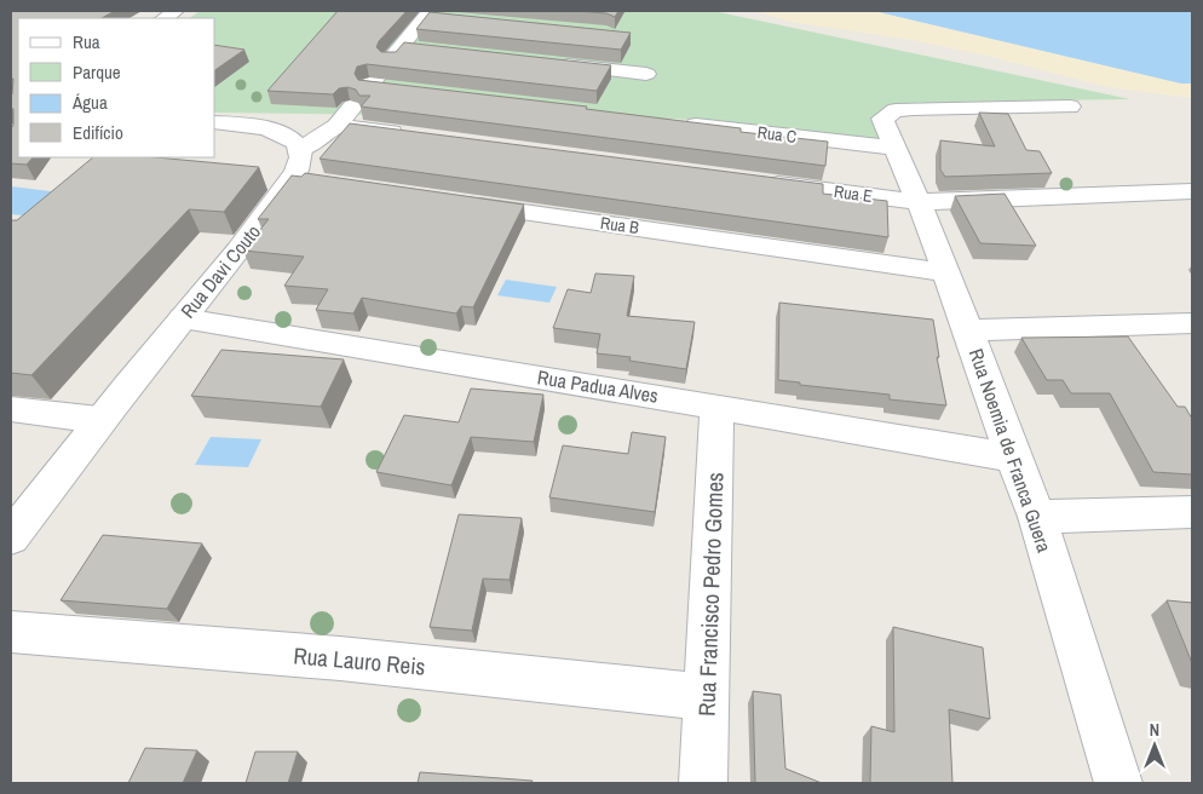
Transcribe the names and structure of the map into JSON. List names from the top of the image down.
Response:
{
  "streets": {
    "street": [
      "Rua C",
      "Rua E",
      "Rua B",
      "Rua Davi Couto",
      "Rua Padua Alves",
      "Rua Noemia de Franca Guera",
      "Rua Francisco Pedro Gomes",
      "Rua Lauro Reis"
    ]
  },
  "crossings": [
    ["Rua C", "Rua Noemia de Franca Guera"],
    ["Rua E", "Rua Noemia de Franca Guera"],
    ["Rua B", "Rua Noemia de Franca Guera"],
    ["Rua Davi Couto", "Rua Padua Alves"],
    ["Rua Padua Alves", "Rua Noemia de Franca Guera"],
    ["Rua Padua Alves", "Rua Francisco Pedro Gomes"],
    ["Rua Francisco Pedro Gomes", "Rua Lauro Reis"]
  ],
  "legend": [
    "Rua",
    "Parque",
    "Água",
    "Edifício"
  ],
  "north": "top"
}
